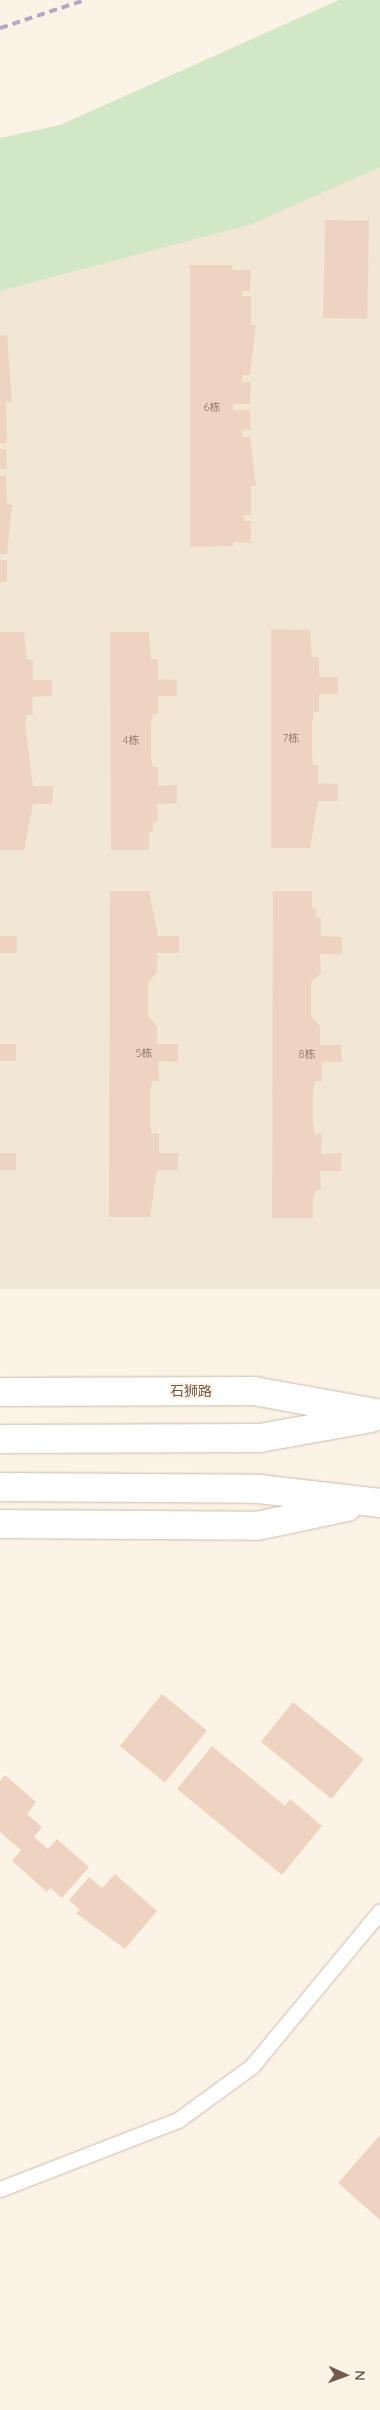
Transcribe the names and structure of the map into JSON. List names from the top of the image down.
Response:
{
  "streets": {
    "street": ["石狮路"]
  },
  "house_numbers": [
    "6栋",
    "7栋",
    "4栋",
    "5栋",
    "8栋"
  ],
  "north": "right"
}
